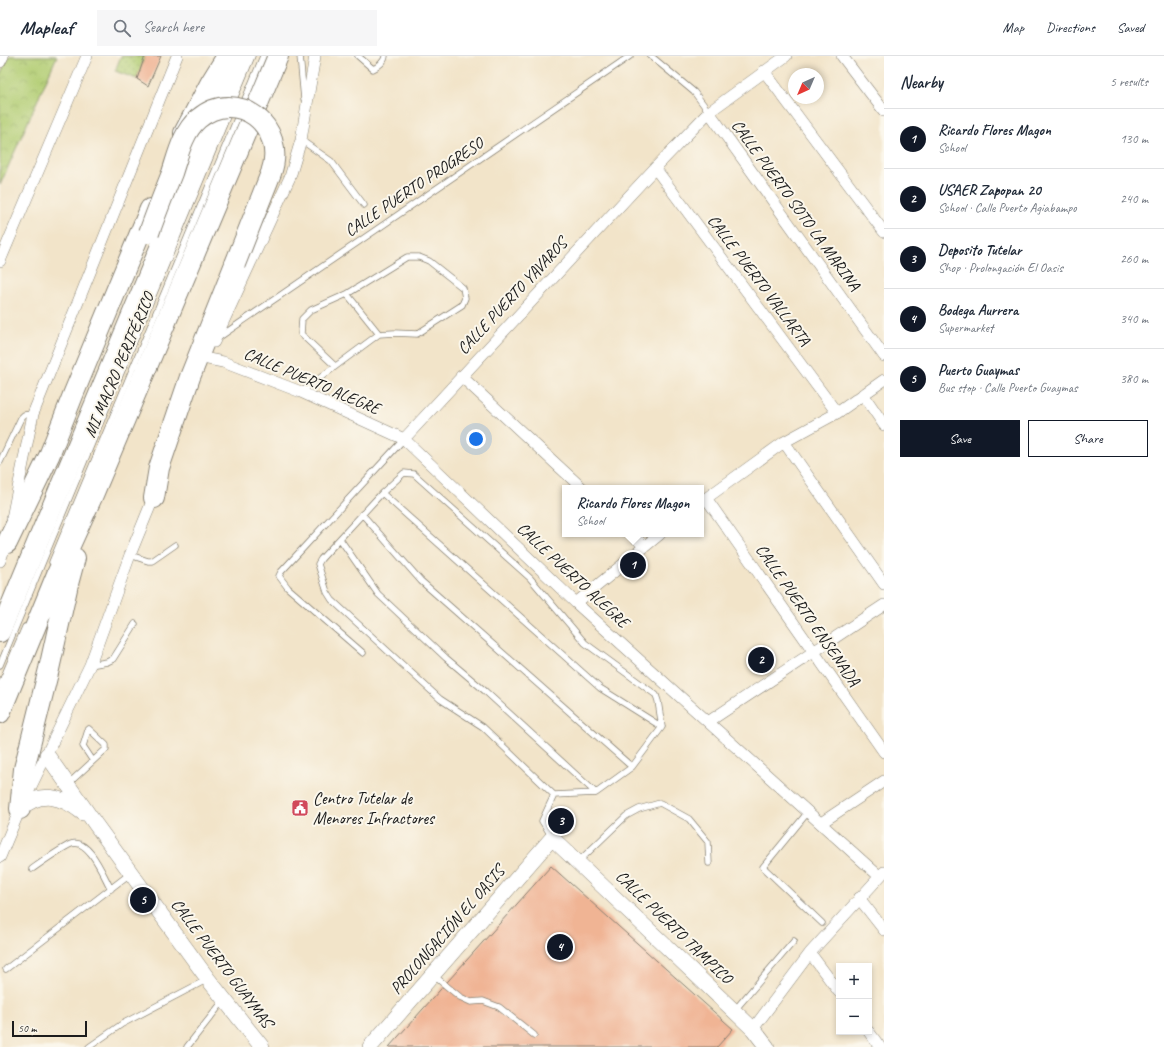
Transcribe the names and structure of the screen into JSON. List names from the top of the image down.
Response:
{
  "streets": {
    "street": [
      "CALLE PUERTO SOTO LA MARINA",
      "CALLE PUERTO VALLARTA",
      "CALLE PUERTO YAVAROS",
      "CALLE PUERTO ALEGRE",
      "CALLE PUERTO ENSENADA",
      "CALLE PUERTO TAMPICO",
      "PROLONGACIÓN EL OASIS",
      "CALLE PUERTO GUAYMAS"
    ],
    "lane": ["CALLE PUERTO PROGRESO", "MI MACRO PERIFÉRICO"]
  },
  "crossings": [
    ["CALLE PUERTO SOTO LA MARINA", "CALLE PUERTO YAVAROS"],
    ["CALLE PUERTO VALLARTA", "CALLE PUERTO YAVAROS"],
    ["CALLE PUERTO YAVAROS", "CALLE PUERTO ALEGRE"],
    ["CALLE PUERTO TAMPICO", "PROLONGACIÓN EL OASIS"]
  ],
  "places": {
    "public building": ["Centro Tutelar de Menores Infractores"]
  },
  "scale_bar": "50 m",
  "north": "bottom left",
  "page": {
    "header": "Mapleaf",
    "search": "Search here",
    "nav": ["Map", "Directions", "Saved"],
    "heading": ["Nearby", "5 results"],
    "list": [
      {
        "mark": "1",
        "name": "Ricardo Flores Magon",
        "note": "School",
        "value": "130 m"
      },
      {
        "mark": "2",
        "name": "USAER Zapopan 20",
        "note": "School · Calle Puerto Agiabampo",
        "value": "240 m"
      },
      {
        "mark": "3",
        "name": "Deposito Tutelar",
        "note": "Shop · Prolongación El Oasis",
        "value": "260 m"
      },
      {
        "mark": "4",
        "name": "Bodega Aurrera",
        "note": "Supermarket",
        "value": "340 m"
      },
      {
        "mark": "5",
        "name": "Puerto Guaymas",
        "note": "Bus stop · Calle Puerto Guaymas",
        "value": "380 m"
      }
    ],
    "buttons": ["Save", "Share"],
    "popup": ["Ricardo Flores Magon", "School"],
    "pins": [
      "1",
      "2",
      "3",
      "5",
      "4"
    ],
    "map_buttons": ["+", "−"],
    "scale": "50 m"
  }
}
